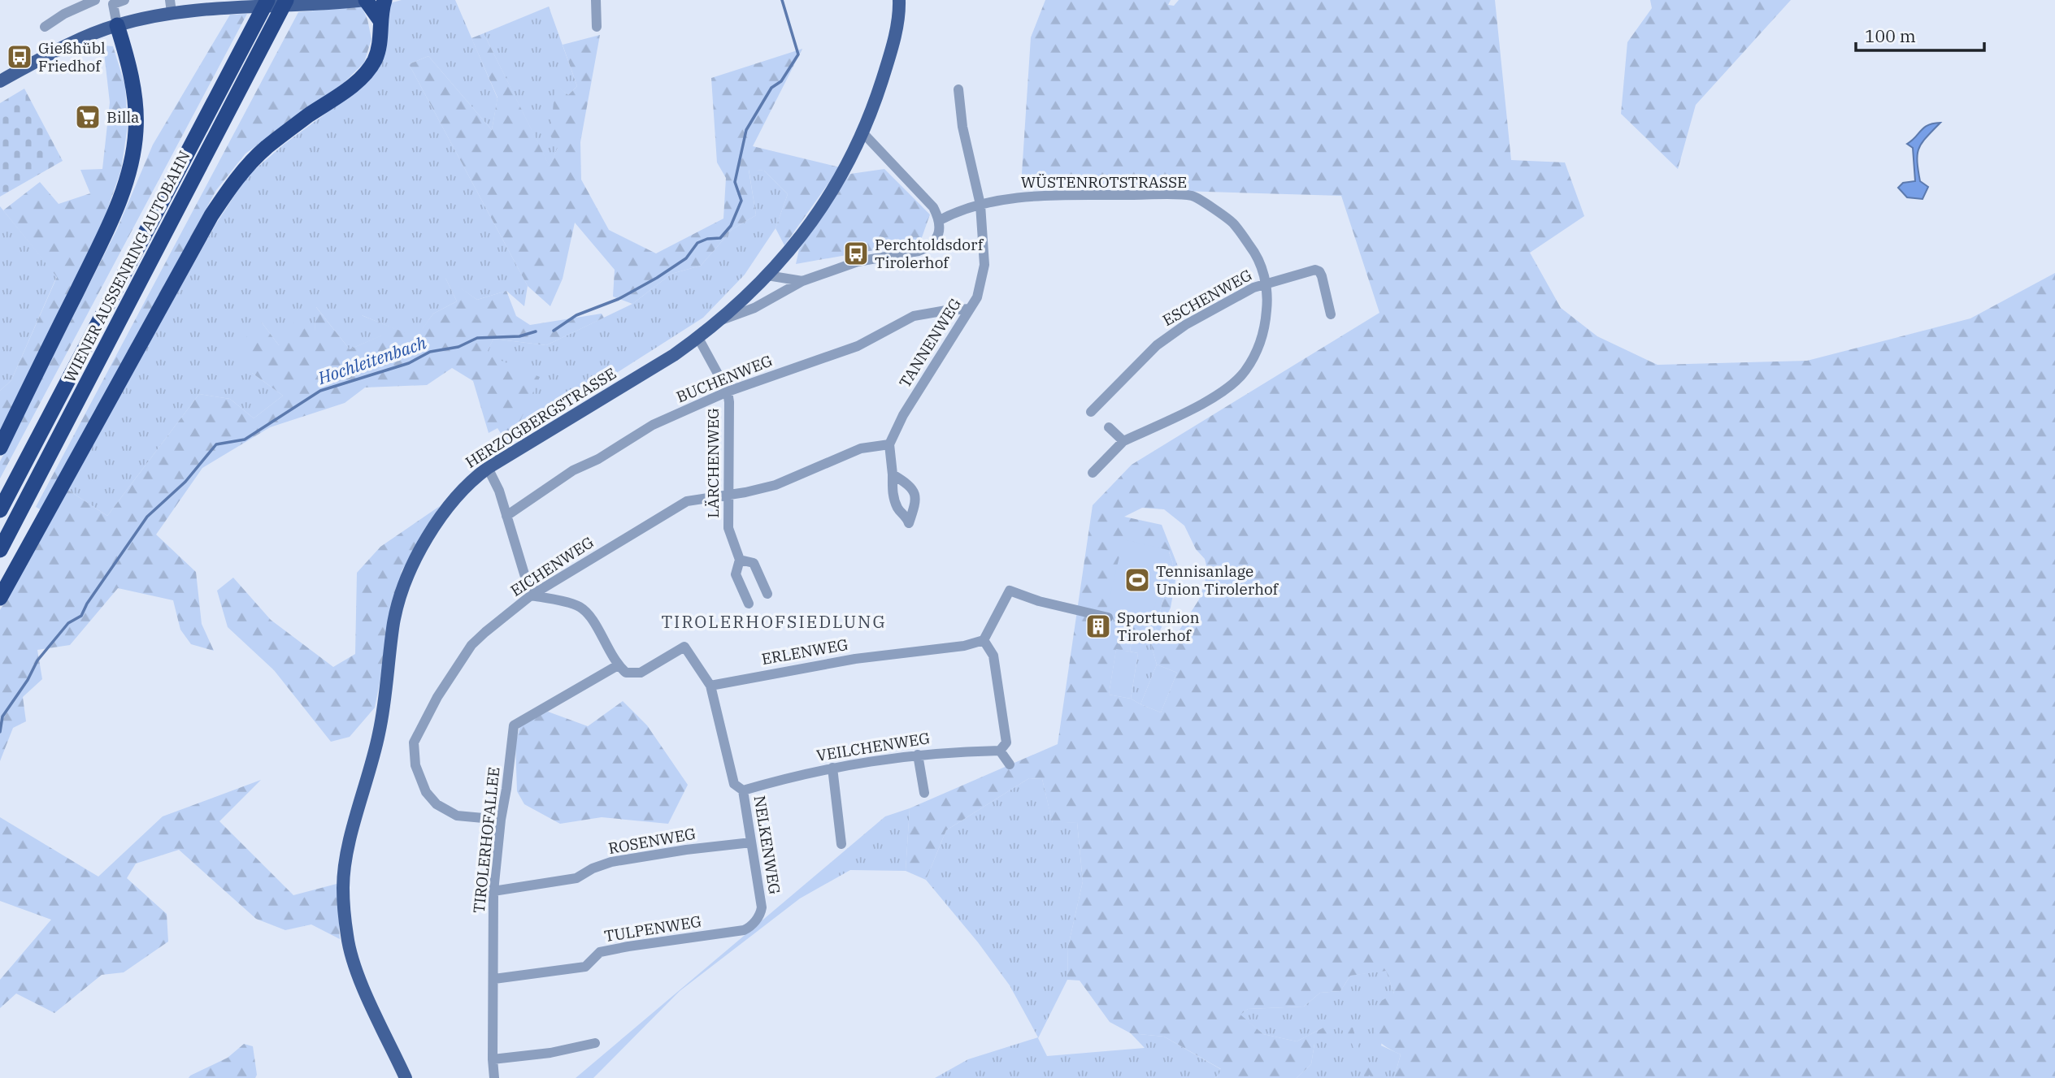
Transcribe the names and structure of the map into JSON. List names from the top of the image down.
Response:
{
  "streets": {
    "highway": ["WIENER AUSSENRING AUTOBAHN"],
    "main road": ["HERZOGBERGSTRASSE"],
    "street": [
      "WÜSTENROTSTRASSE",
      "ESCHENWEG",
      "TANNENWEG",
      "BUCHENWEG",
      "LÄRCHENWEG",
      "EICHENWEG",
      "ERLENWEG",
      "VEILCHENWEG",
      "TIROLERHOFALLEE",
      "ROSENWEG",
      "NELKENWEG",
      "TULPENWEG"
    ]
  },
  "crossings": [
    ["WÜSTENROTSTRASSE", "ESCHENWEG"],
    ["WÜSTENROTSTRASSE", "TANNENWEG"],
    ["TANNENWEG", "BUCHENWEG"],
    ["TANNENWEG", "EICHENWEG"],
    ["BUCHENWEG", "LÄRCHENWEG"],
    ["HERZOGBERGSTRASSE", "LÄRCHENWEG"],
    ["LÄRCHENWEG", "EICHENWEG"],
    ["EICHENWEG", "TIROLERHOFALLEE"],
    ["ERLENWEG", "NELKENWEG"],
    ["VEILCHENWEG", "NELKENWEG"],
    ["TIROLERHOFALLEE", "ROSENWEG"],
    ["TIROLERHOFALLEE", "NELKENWEG"],
    ["TIROLERHOFALLEE", "TULPENWEG"],
    ["ROSENWEG", "NELKENWEG"],
    ["NELKENWEG", "TULPENWEG"]
  ],
  "districts": ["TIROLERHOFSIEDLUNG"],
  "water": ["Hochleitenbach"],
  "places": {
    "bus stop": ["Gießhübl Friedhof", "Perchtoldsdorf Tirolerhof"],
    "supermarket": ["Billa"],
    "sports": ["Tennisanlage Union Tirolerhof"],
    "building": ["Sportunion Tirolerhof"]
  },
  "scale_bar": "100 m"
}
